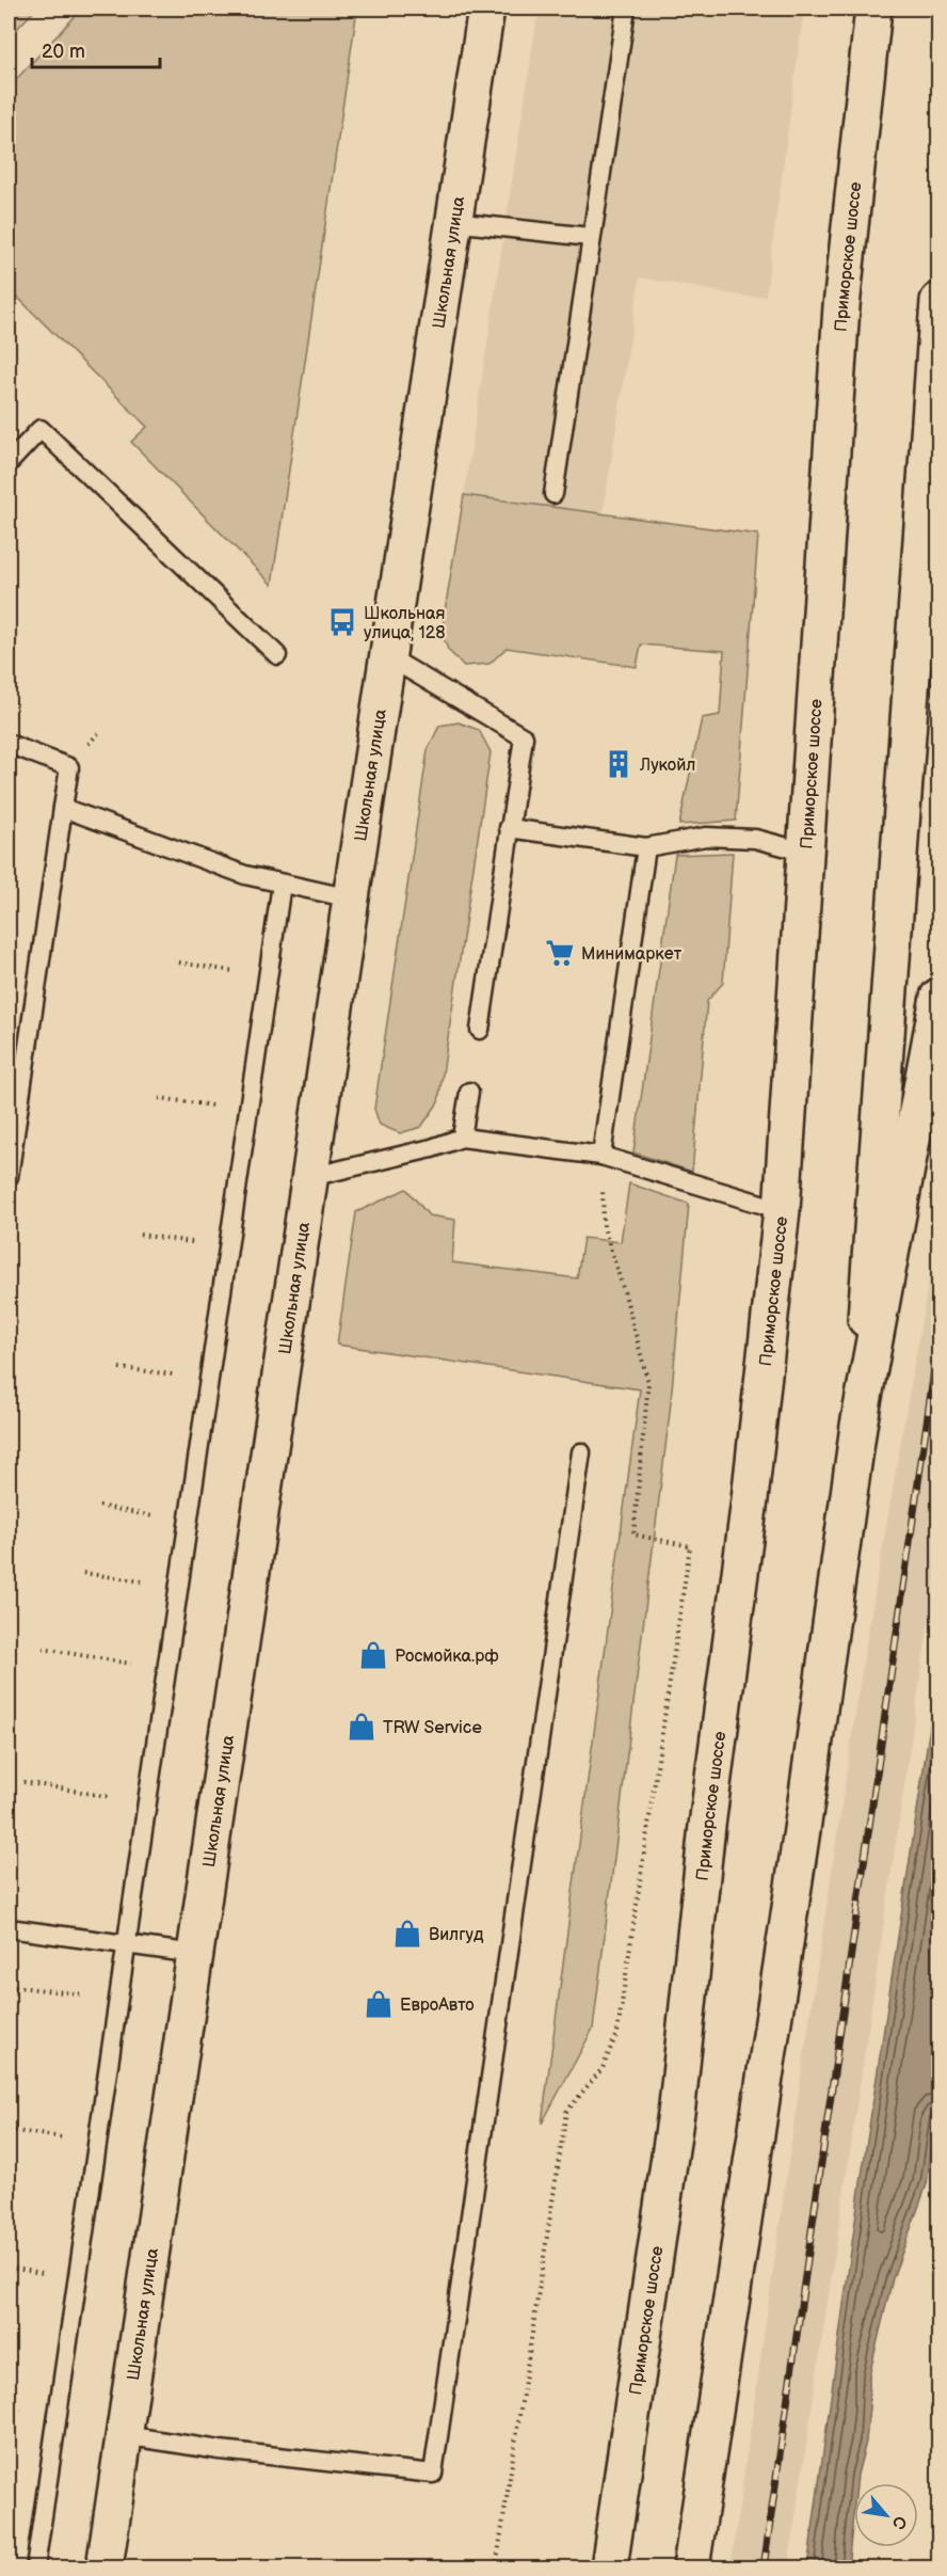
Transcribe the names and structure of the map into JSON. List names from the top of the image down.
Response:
{
  "streets": {
    "main road": ["Приморское шоссе", "Школьная улица"]
  },
  "places": {
    "bus stop": ["Школьная улица, 128"],
    "building": ["Лукойл"],
    "supermarket": ["Минимаркет"],
    "shop": [
      "Росмойка.рф",
      "TRW Service",
      "Вилгуд",
      "ЕвроАвто"
    ]
  },
  "scale_bar": "20 m",
  "north": "bottom right"
}
